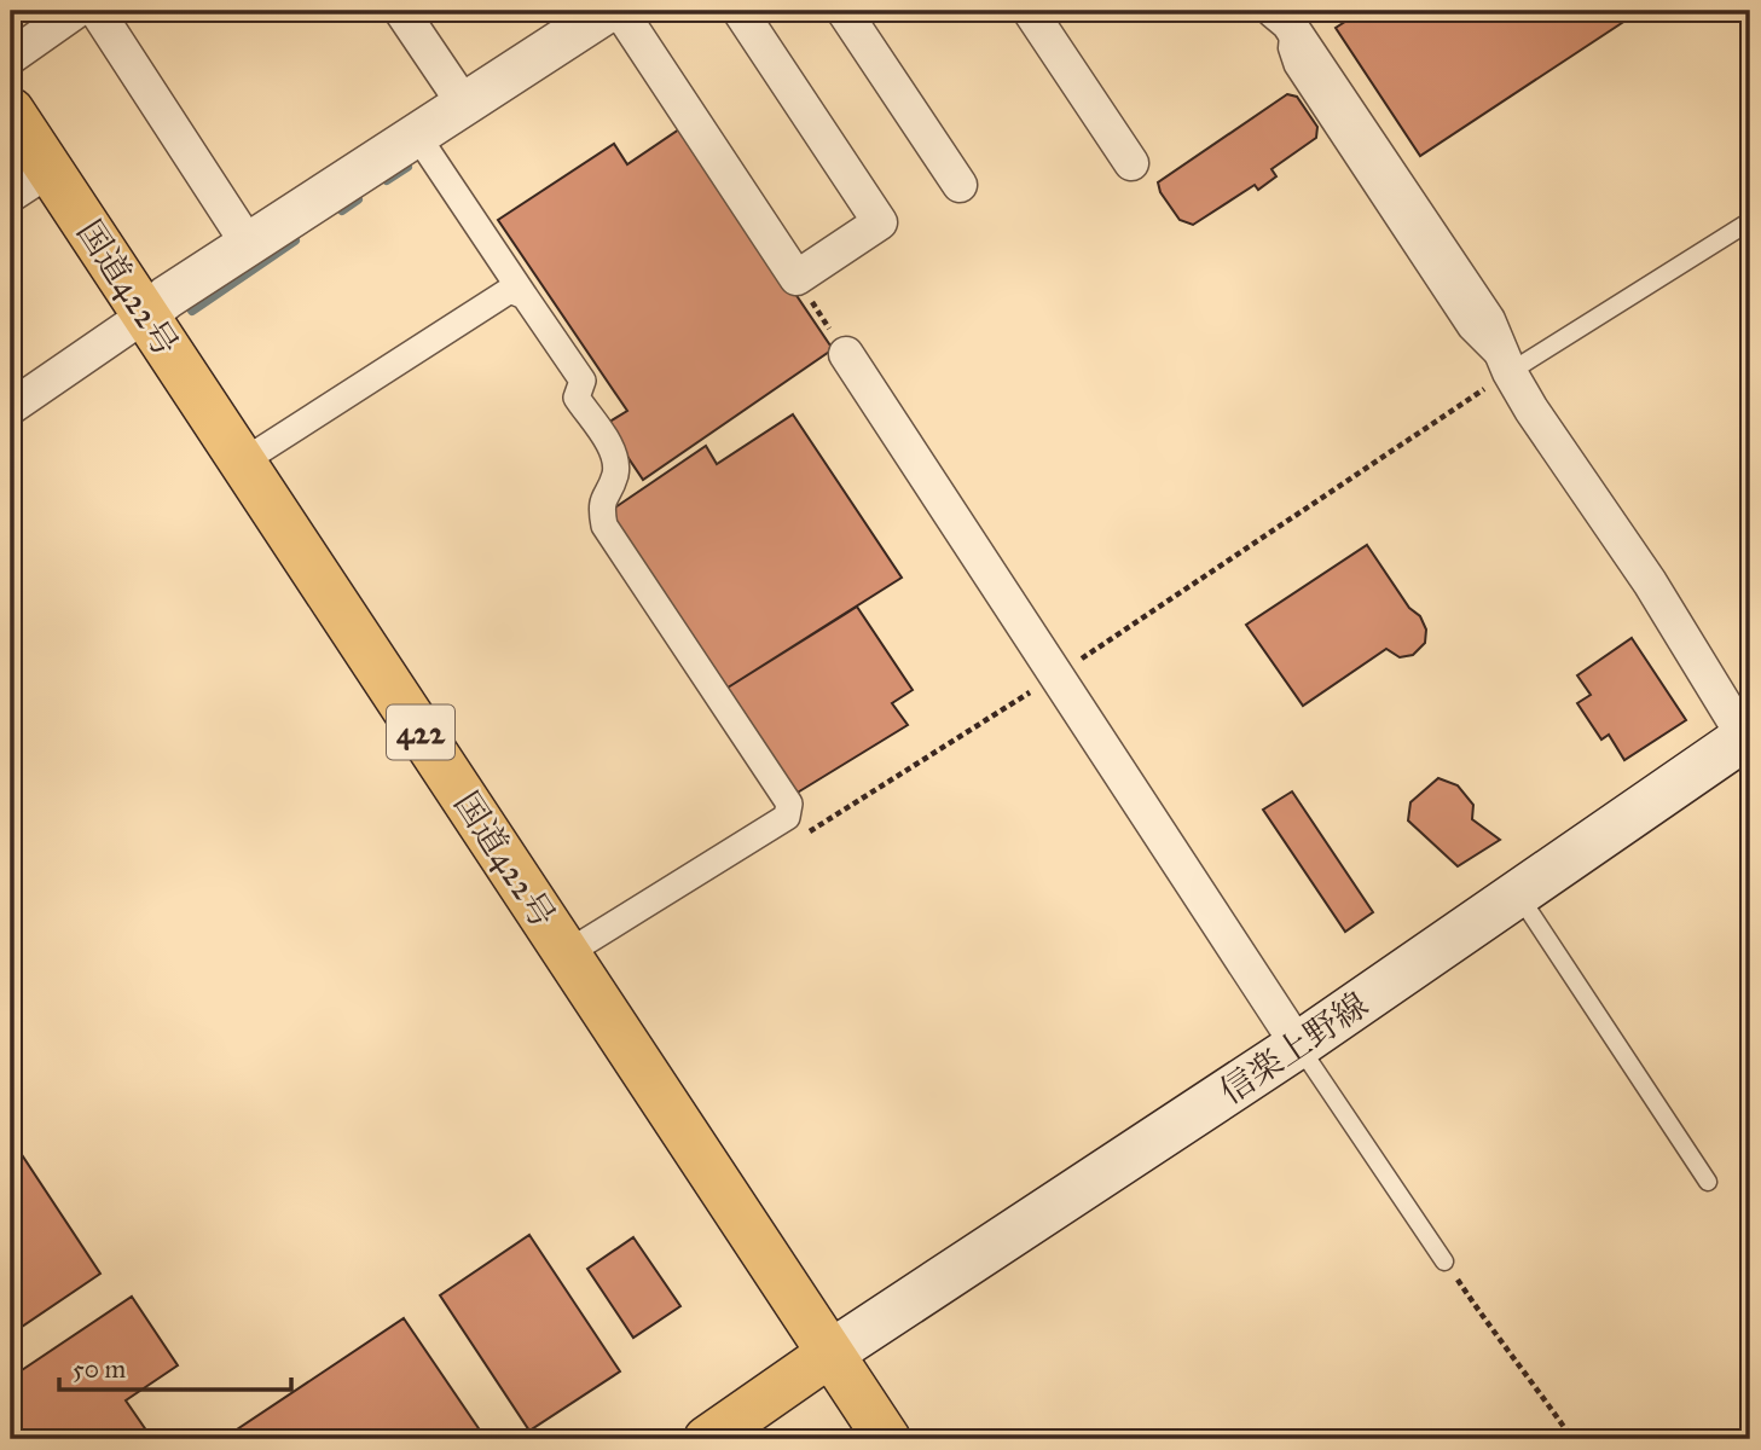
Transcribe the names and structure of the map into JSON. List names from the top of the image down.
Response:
{
  "streets": {
    "highway": ["国道422号", "422"],
    "main road": ["信楽上野線"]
  },
  "crossings": [
    ["国道422号", "信楽上野線"]
  ],
  "scale_bar": "50 m"
}
